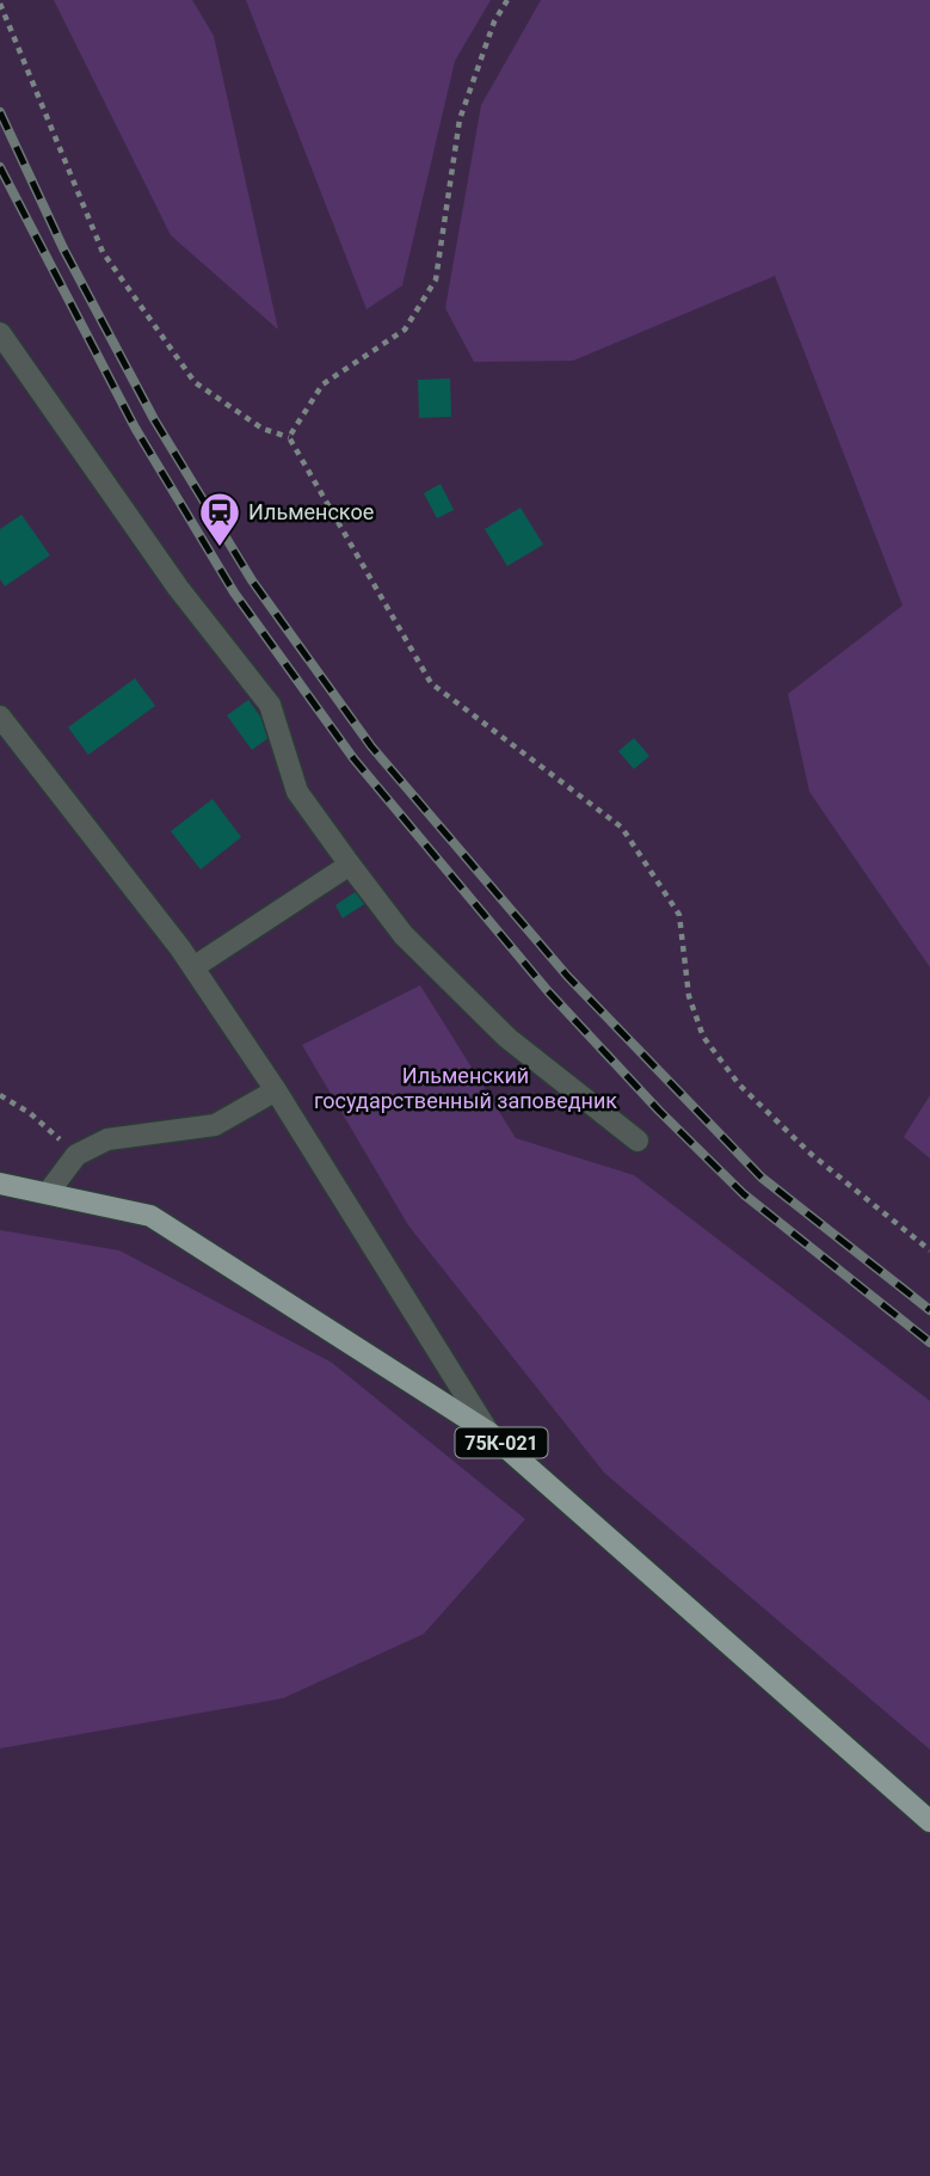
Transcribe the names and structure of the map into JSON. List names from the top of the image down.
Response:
{
  "streets": {
    "main road": ["75К-021"]
  },
  "parks": ["Ильменский государственный заповедник"],
  "places": {
    "station": ["Ильменское"]
  }
}
